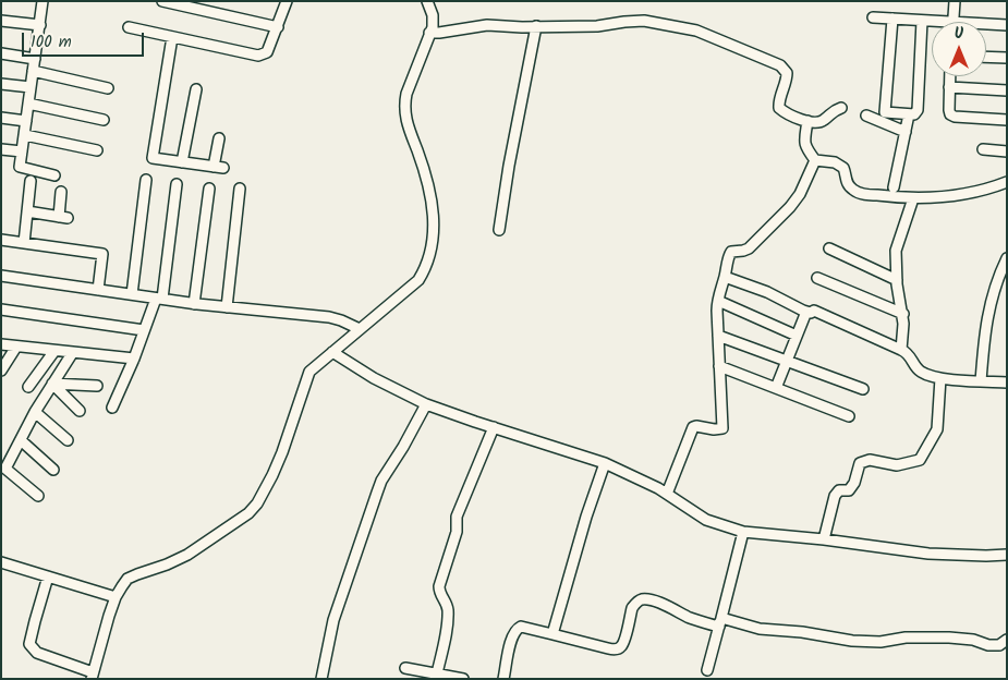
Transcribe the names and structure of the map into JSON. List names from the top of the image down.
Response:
{
  "scale_bar": "100 m",
  "north": "top"
}
